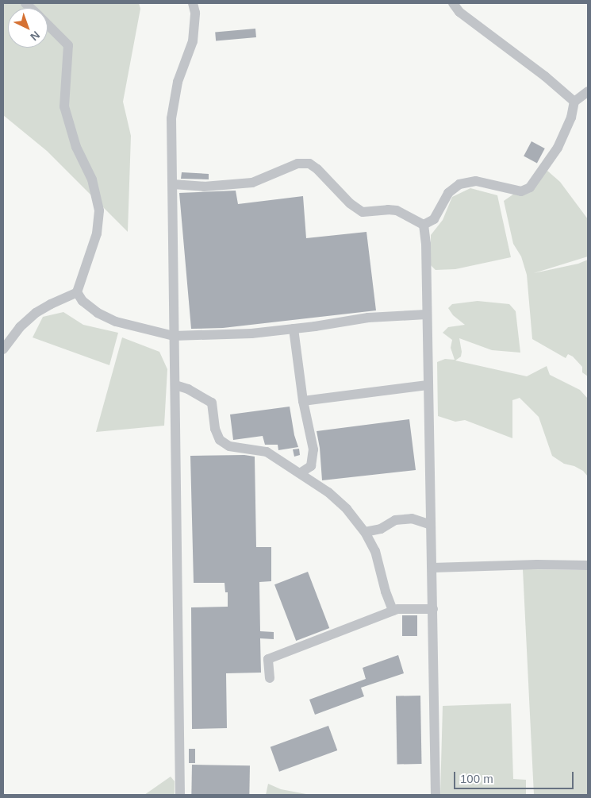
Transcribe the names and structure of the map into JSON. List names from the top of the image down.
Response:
{
  "scale_bar": "100 m",
  "north": "bottom right"
}
